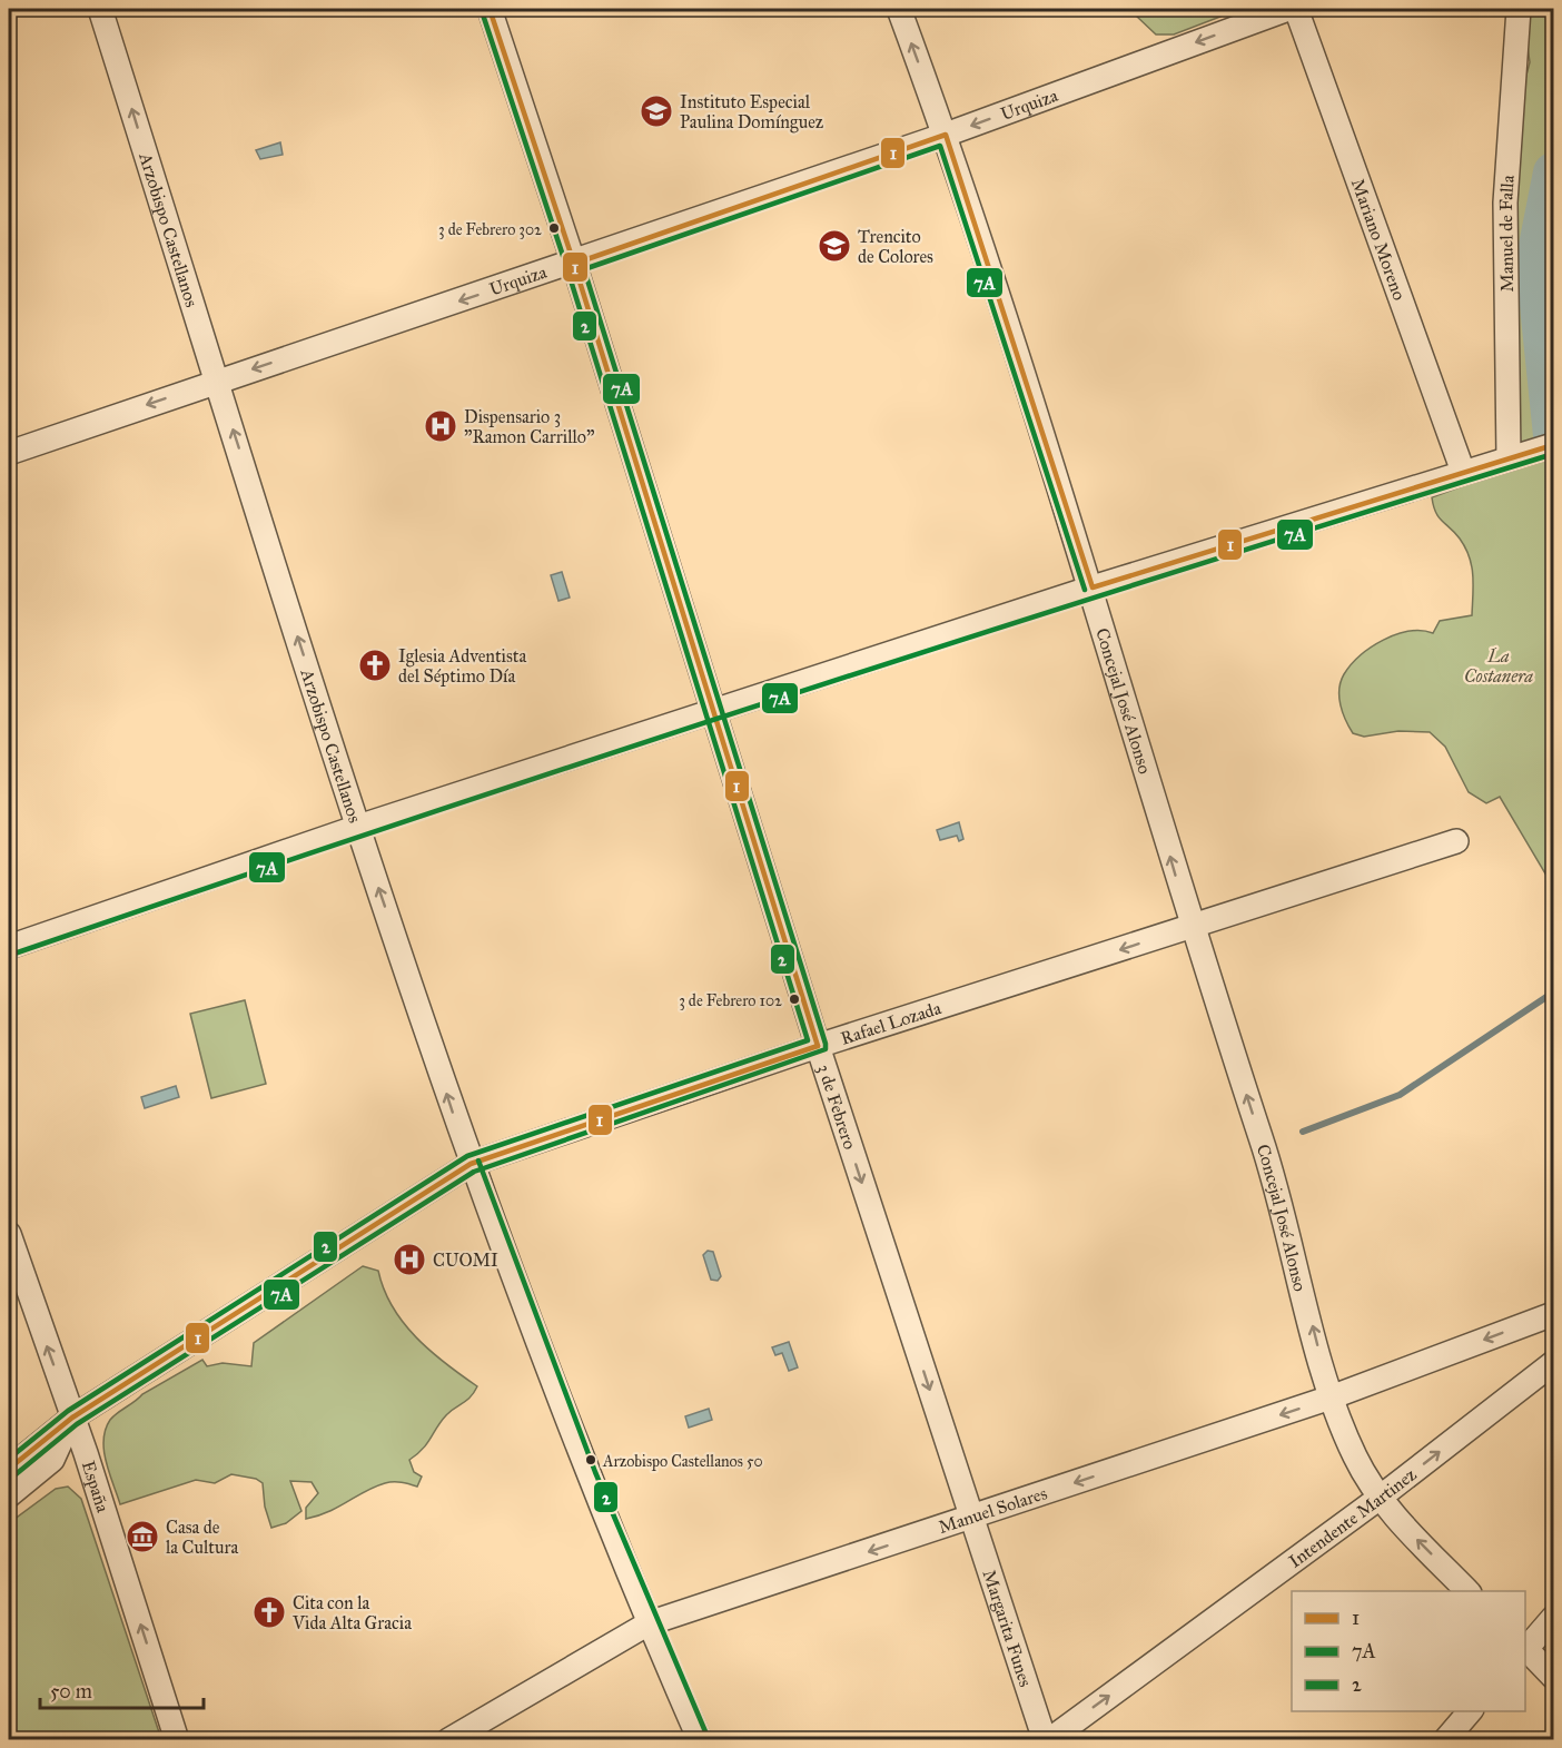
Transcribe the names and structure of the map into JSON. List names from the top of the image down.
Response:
{
  "streets": {
    "street": [
      "Urquiza",
      "Arzobispo Castellanos",
      "Manuel de Falla",
      "Mariano Moreno",
      "Concejal José Alonso",
      "Rafael Lozada",
      "3 de Febrero",
      "España",
      "Manuel Solares",
      "Intendente Martinez",
      "Margarita Funes"
    ]
  },
  "crossings": [
    ["Urquiza", "Arzobispo Castellanos"],
    ["Urquiza", "Concejal José Alonso"],
    ["Urquiza", "3 de Febrero"],
    ["Arzobispo Castellanos", "Rafael Lozada"],
    ["Arzobispo Castellanos", "Manuel Solares"],
    ["Concejal José Alonso", "Rafael Lozada"],
    ["Concejal José Alonso", "Manuel Solares"],
    ["Concejal José Alonso", "Intendente Martinez"],
    ["Rafael Lozada", "3 de Febrero"],
    ["Rafael Lozada", "España"],
    ["3 de Febrero", "Manuel Solares"],
    ["3 de Febrero", "Margarita Funes"],
    ["Manuel Solares", "Margarita Funes"],
    ["Intendente Martinez", "Margarita Funes"]
  ],
  "one_way": [
    "Urquiza",
    "Arzobispo Castellanos",
    "Concejal José Alonso",
    "España",
    "Manuel Solares",
    "Intendente Martinez"
  ],
  "parks": ["La Costanera"],
  "places": {
    "school or university": ["Instituto Especial Paulina Domínguez", "Trencito de Colores"],
    "other": ["3 de Febrero 302", "3 de Febrero 102", "Arzobispo Castellanos 50"],
    "hospital": ["Dispensario 3 \"Ramon Carrillo\"", "CUOMI"],
    "church": ["Iglesia Adventista del Séptimo Día", "Cita con la Vida Alta Gracia"],
    "museum": ["Casa de la Cultura"]
  },
  "lines": ["transit line 1", "transit line 2", "transit line 7A"],
  "legend": ["1", "7A", "2"],
  "scale_bar": "50 m"
}
